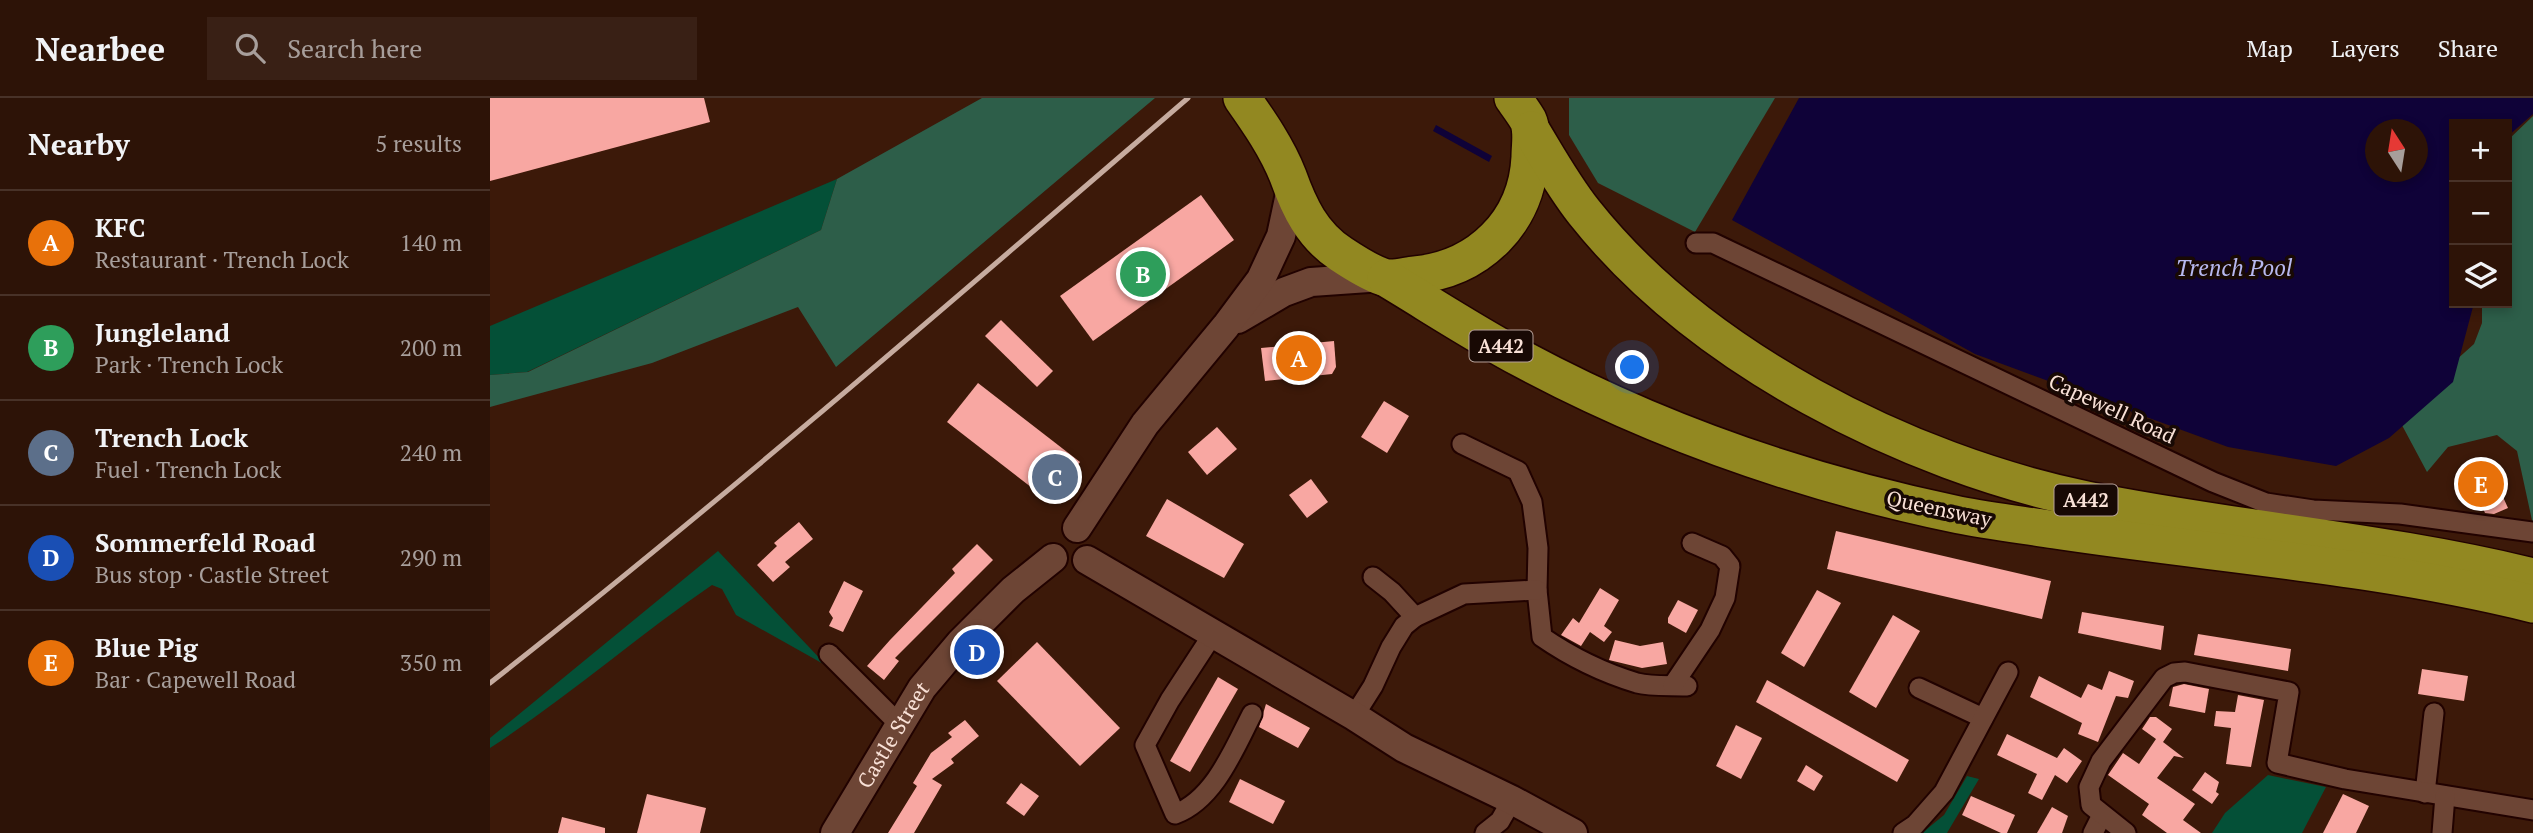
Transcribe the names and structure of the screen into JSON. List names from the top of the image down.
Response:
{
  "streets": {
    "highway": ["A442", "Queensway"],
    "street": ["Capewell Road", "Castle Street"]
  },
  "crossings": [
    ["A442", "Queensway"]
  ],
  "water": ["Trench Pool"],
  "north": "top",
  "page": {
    "header": "Nearbee",
    "search": "Search here",
    "nav": ["Map", "Layers", "Share"],
    "heading": ["Nearby", "5 results"],
    "map_buttons": ["+", "−"],
    "list": [
      {
        "mark": "A",
        "name": "KFC",
        "note": "Restaurant · Trench Lock",
        "value": "140 m"
      },
      {
        "mark": "B",
        "name": "Jungleland",
        "note": "Park · Trench Lock",
        "value": "200 m"
      },
      {
        "mark": "C",
        "name": "Trench Lock",
        "note": "Fuel · Trench Lock",
        "value": "240 m"
      },
      {
        "mark": "D",
        "name": "Sommerfeld Road",
        "note": "Bus stop · Castle Street",
        "value": "290 m"
      },
      {
        "mark": "E",
        "name": "Blue Pig",
        "note": "Bar · Capewell Road",
        "value": "350 m"
      }
    ],
    "pins": [
      "B",
      "A",
      "C",
      "E",
      "D"
    ]
  }
}
